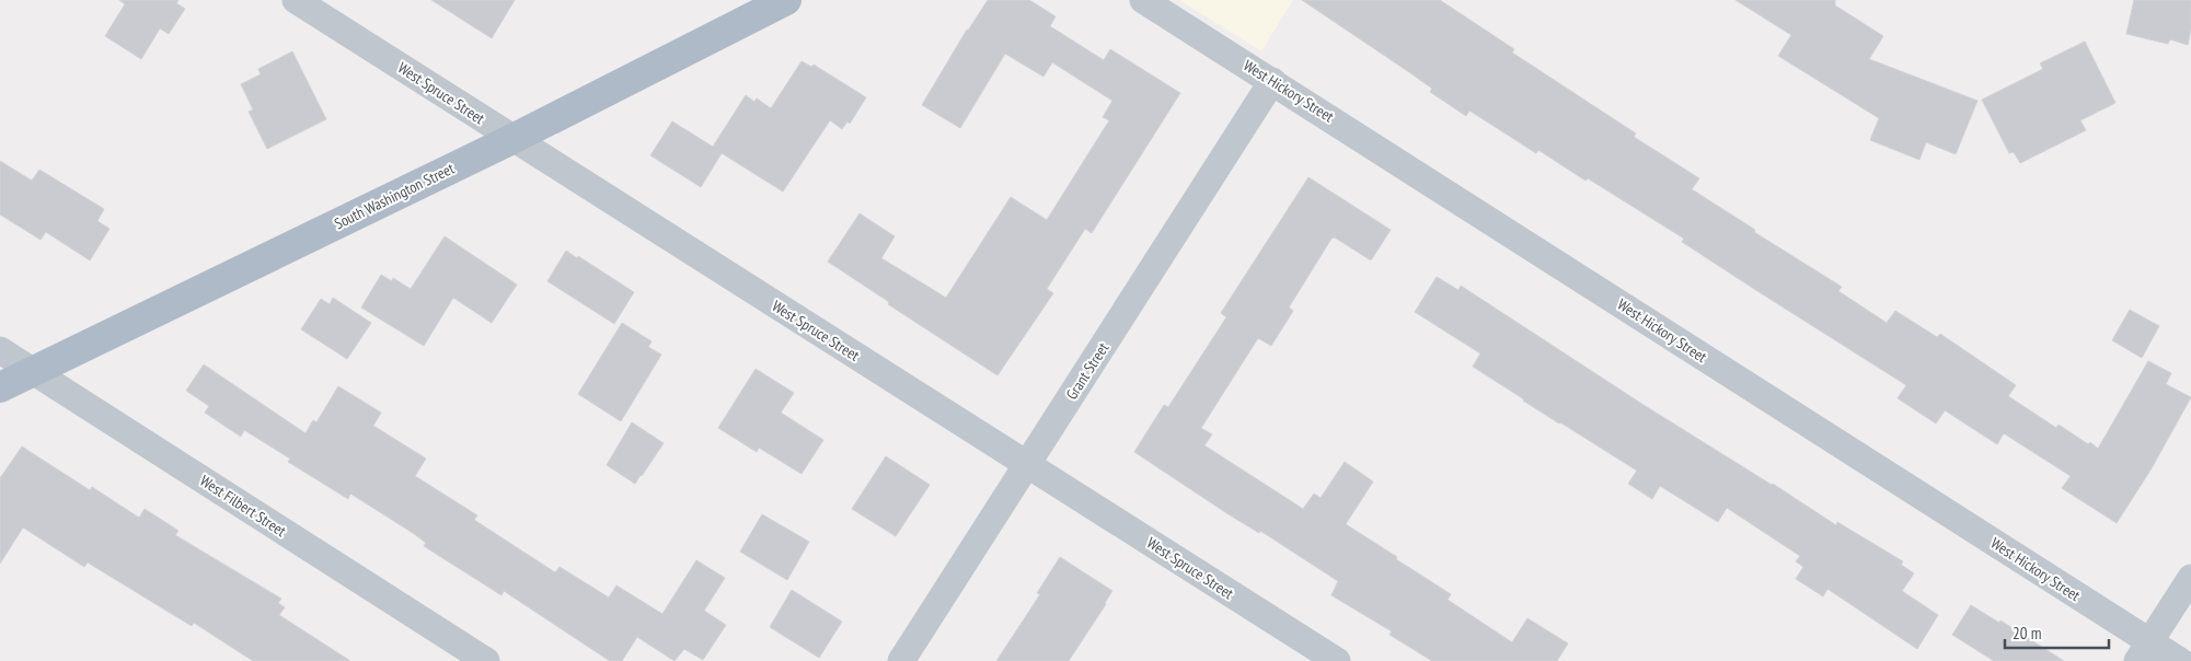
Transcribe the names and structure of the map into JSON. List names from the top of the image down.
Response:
{
  "streets": {
    "main road": ["South Washington Street"],
    "street": [
      "West Hickory Street",
      "West Spruce Street",
      "Grant Street",
      "West Filbert Street"
    ]
  },
  "crossings": [
    ["West Hickory Street", "Grant Street"],
    ["West Spruce Street", "South Washington Street"],
    ["West Spruce Street", "Grant Street"],
    ["South Washington Street", "West Filbert Street"]
  ],
  "scale_bar": "20 m"
}
